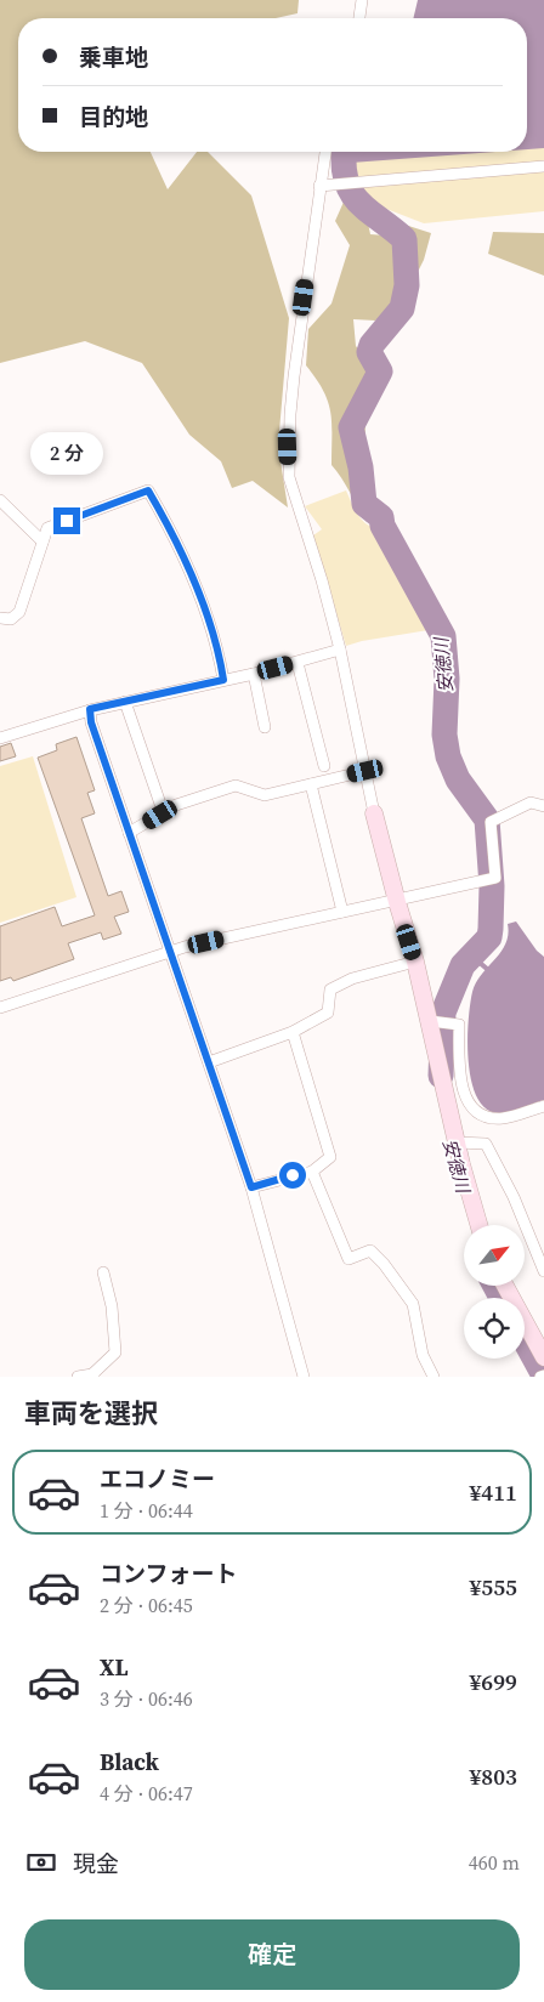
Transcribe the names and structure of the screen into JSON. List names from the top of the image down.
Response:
{
  "water": ["安徳川"],
  "north": "top right",
  "page": {
    "banner": ["乗車地", "目的地"],
    "bubble": "2 分",
    "heading": "車両を選択",
    "list": [
      {
        "name": "エコノミー",
        "note": "1 分 · 06:44",
        "value": "¥411"
      },
      {
        "name": "コンフォート",
        "note": "2 分 · 06:45",
        "value": "¥555"
      },
      {
        "name": "XL",
        "note": "3 分 · 06:46",
        "value": "¥699"
      },
      {
        "name": "Black",
        "note": "4 分 · 06:47",
        "value": "¥803"
      }
    ],
    "pay": ["現金", "460 m"],
    "buttons": "確定"
  }
}
